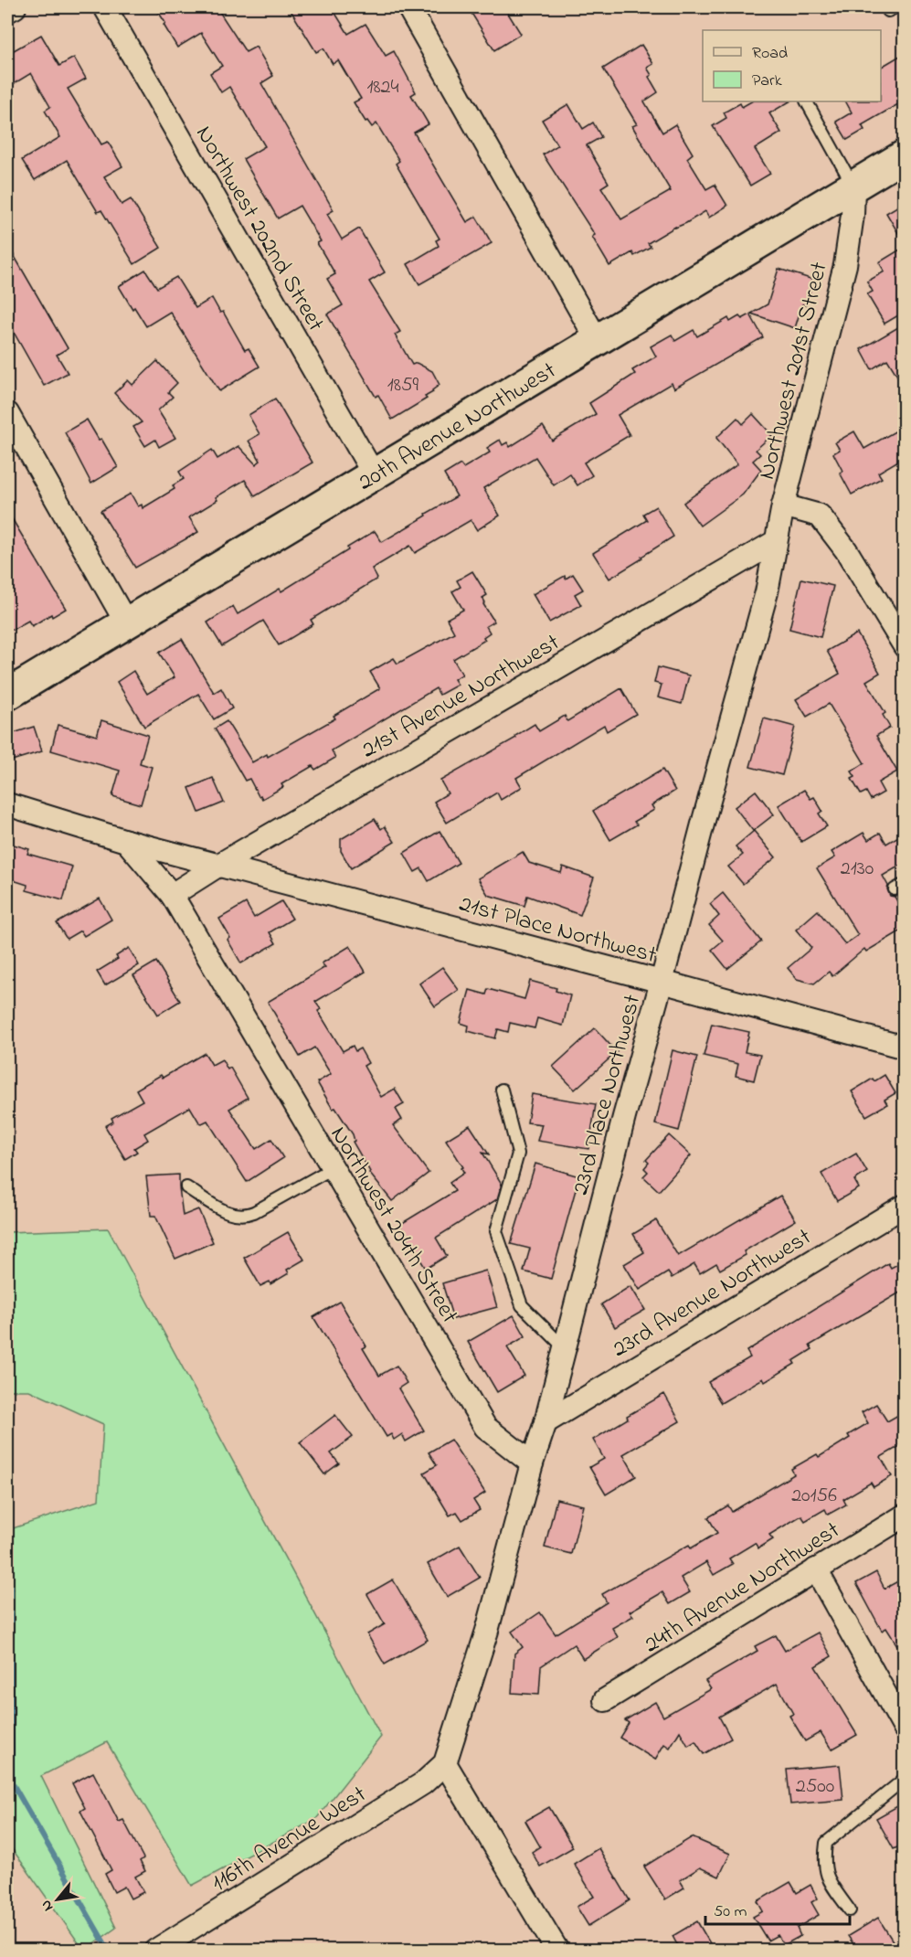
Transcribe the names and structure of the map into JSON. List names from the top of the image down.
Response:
{
  "streets": {
    "street": [
      "Northwest 202nd Street",
      "Northwest 201st Street",
      "20th Avenue Northwest",
      "21st Avenue Northwest",
      "21st Place Northwest",
      "23rd Place Northwest",
      "Northwest 204th Street",
      "23rd Avenue Northwest",
      "24th Avenue Northwest",
      "116th Avenue West"
    ]
  },
  "crossings": [
    ["Northwest 202nd Street", "20th Avenue Northwest"],
    ["Northwest 201st Street", "20th Avenue Northwest"],
    ["Northwest 201st Street", "21st Place Northwest"],
    ["21st Avenue Northwest", "21st Place Northwest"],
    ["21st Avenue Northwest", "Northwest 204th Street"],
    ["21st Place Northwest", "23rd Place Northwest"],
    ["21st Place Northwest", "Northwest 204th Street"],
    ["23rd Place Northwest", "Northwest 204th Street"],
    ["23rd Place Northwest", "23rd Avenue Northwest"]
  ],
  "house_numbers": [
    "1824",
    "1859",
    "2130",
    "20156",
    "2500"
  ],
  "legend": ["Road", "Park"],
  "scale_bar": "50 m",
  "north": "bottom left"
}
